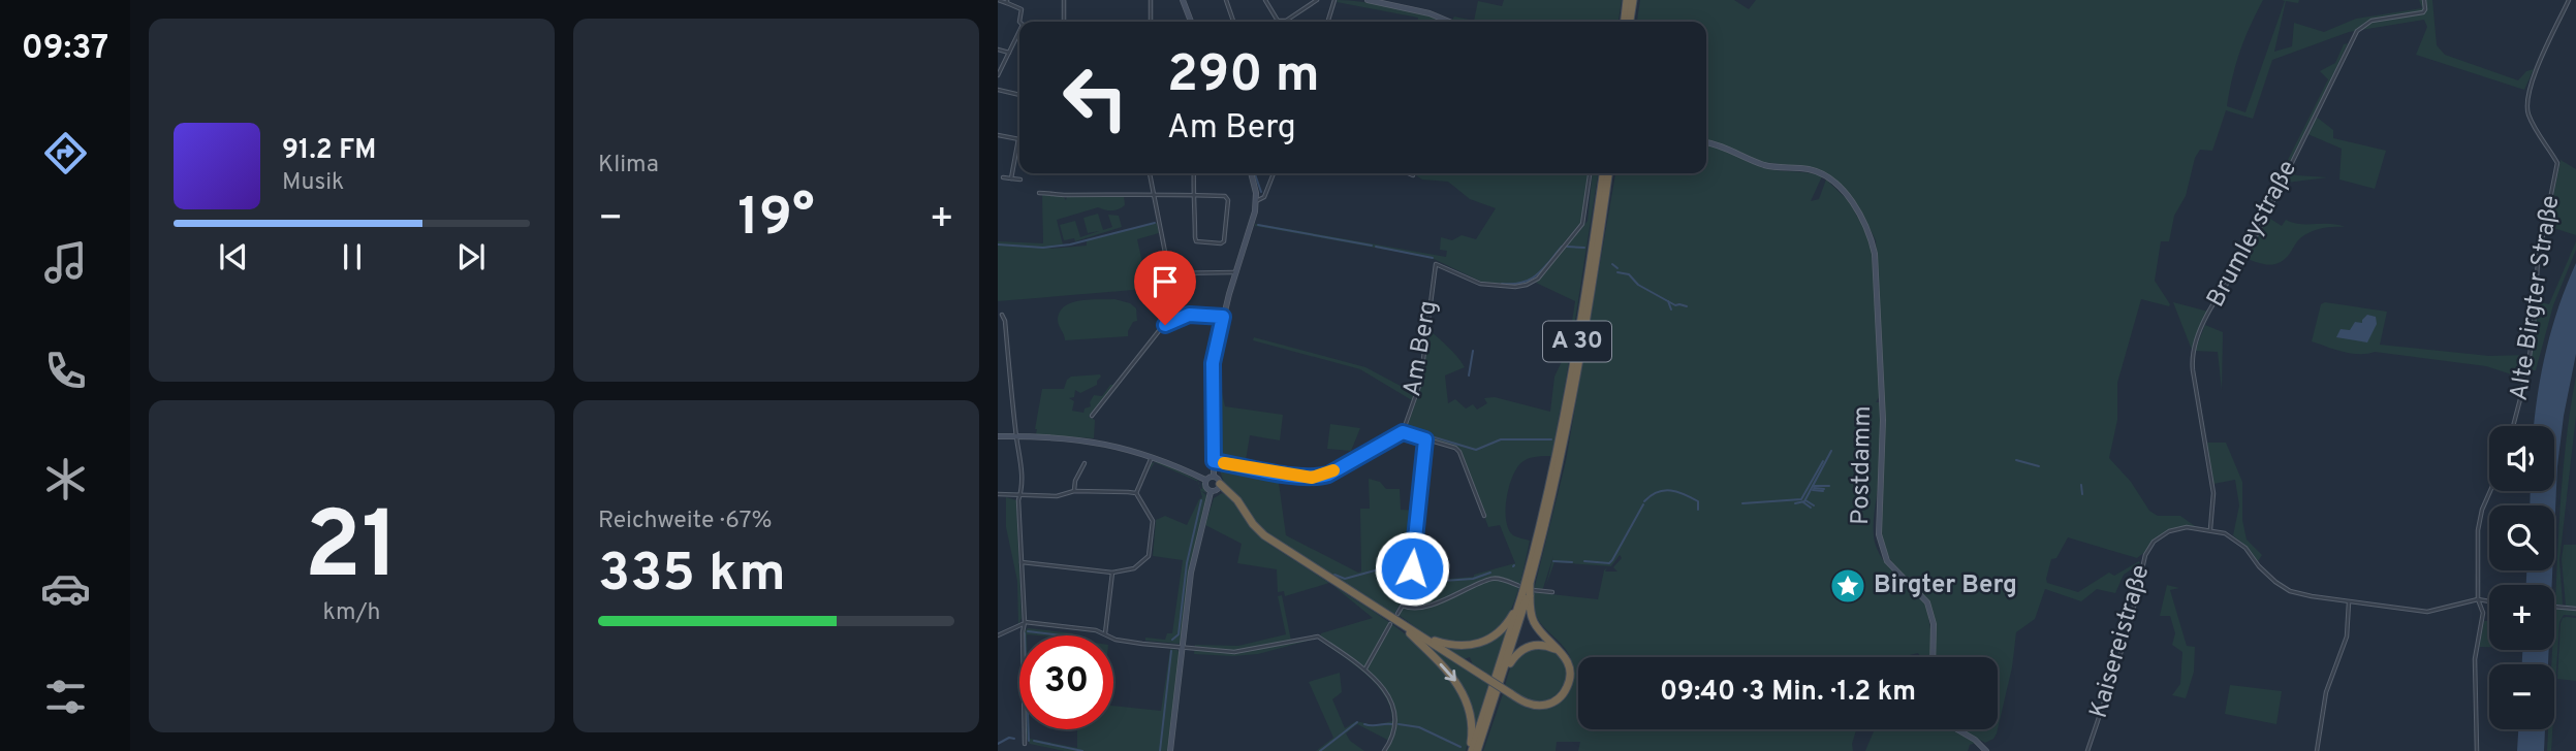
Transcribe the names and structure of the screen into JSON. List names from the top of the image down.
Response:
{
  "streets": {
    "highway": ["A 30"],
    "street": [
      "Brumleystraße",
      "Alte Birgter Straße",
      "Am Berg",
      "Postdamm",
      "Kaisereistraße"
    ]
  },
  "crossings": [
    ["Brumleystraße", "Kaisereistraße"]
  ],
  "places": {
    "place": ["Birgter Berg"]
  },
  "page": {
    "tabs": "09:37",
    "tile": [
      "Klima",
      ["21", "km/h"],
      ["Reichweite · 67%", "335 km"]
    ],
    "turn": ["290 m", "Am Berg"],
    "song": ["91.2 FM", "Musik"],
    "heat": ["−", "19°", "+"],
    "map_buttons": ["+", "−"],
    "limit": "30",
    "trip": "09:40 · 3 Min. · 1.2 km"
  }
}
